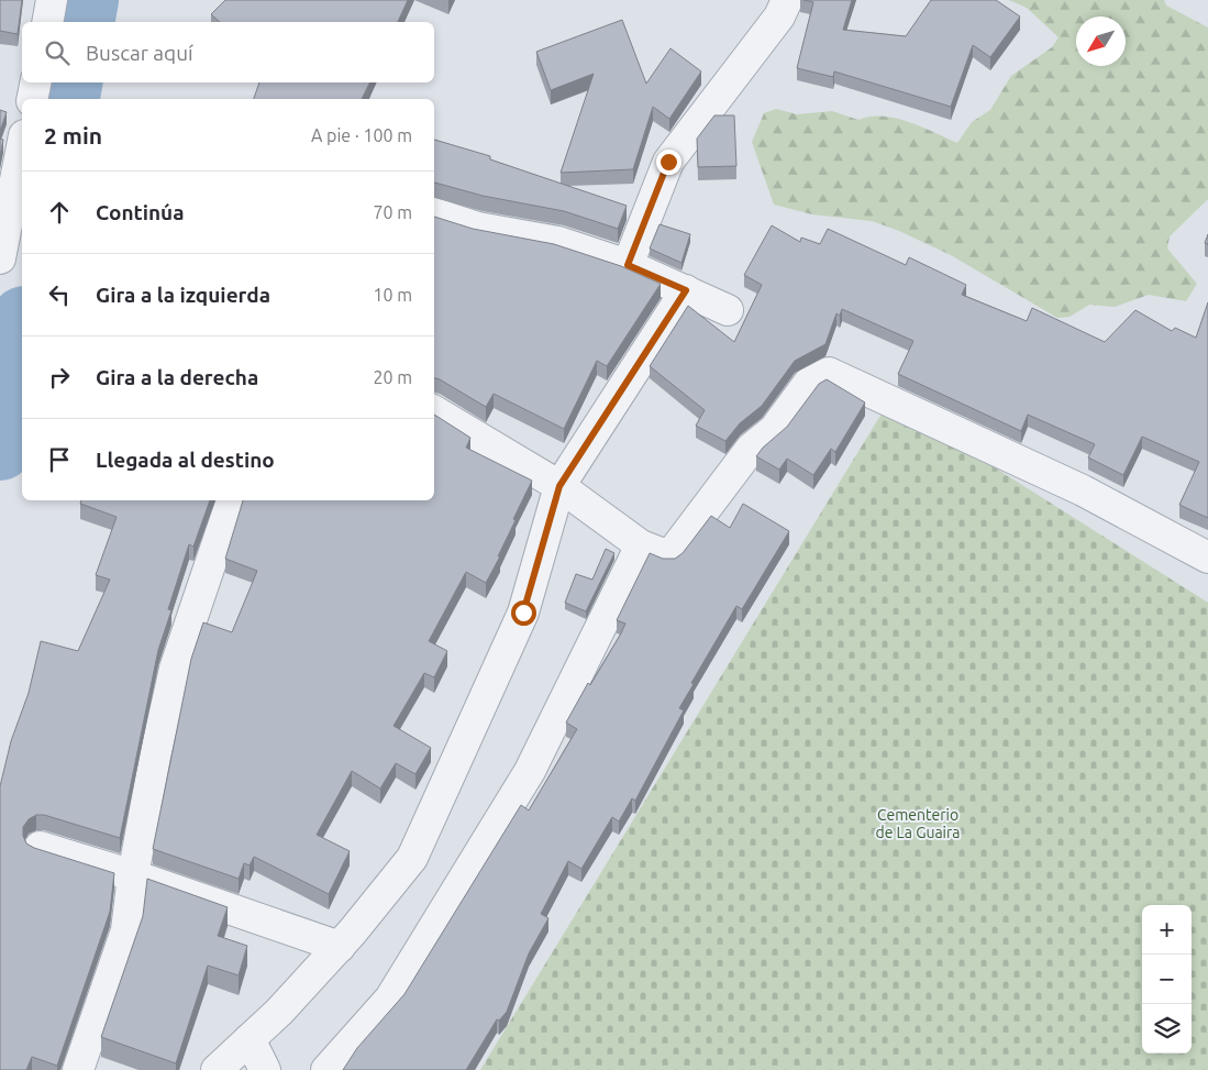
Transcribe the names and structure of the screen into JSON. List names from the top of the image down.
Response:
{
  "parks": ["Cementerio de La Guaira"],
  "north": "bottom left",
  "page": {
    "search": "Buscar aquí",
    "heading": ["2 min", "A pie · 100 m"],
    "list": [
      ["Continúa", "70 m"],
      ["Gira a la izquierda", "10 m"],
      ["Gira a la derecha", "20 m"],
      "Llegada al destino"
    ],
    "map_buttons": ["+", "−"]
  }
}
